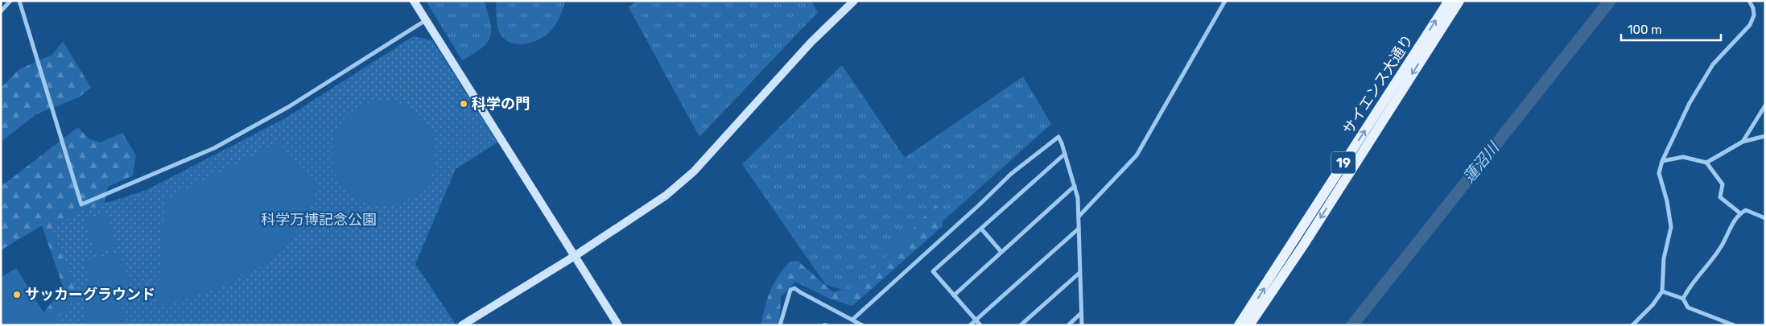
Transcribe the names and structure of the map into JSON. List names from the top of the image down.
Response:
{
  "streets": {
    "main road": ["サイエンス大通り", "19"]
  },
  "water": ["蓮沼川"],
  "parks": ["科学万博記念公園"],
  "places": ["科学の門", "サッカーグラウンド"],
  "scale_bar": "100 m"
}
